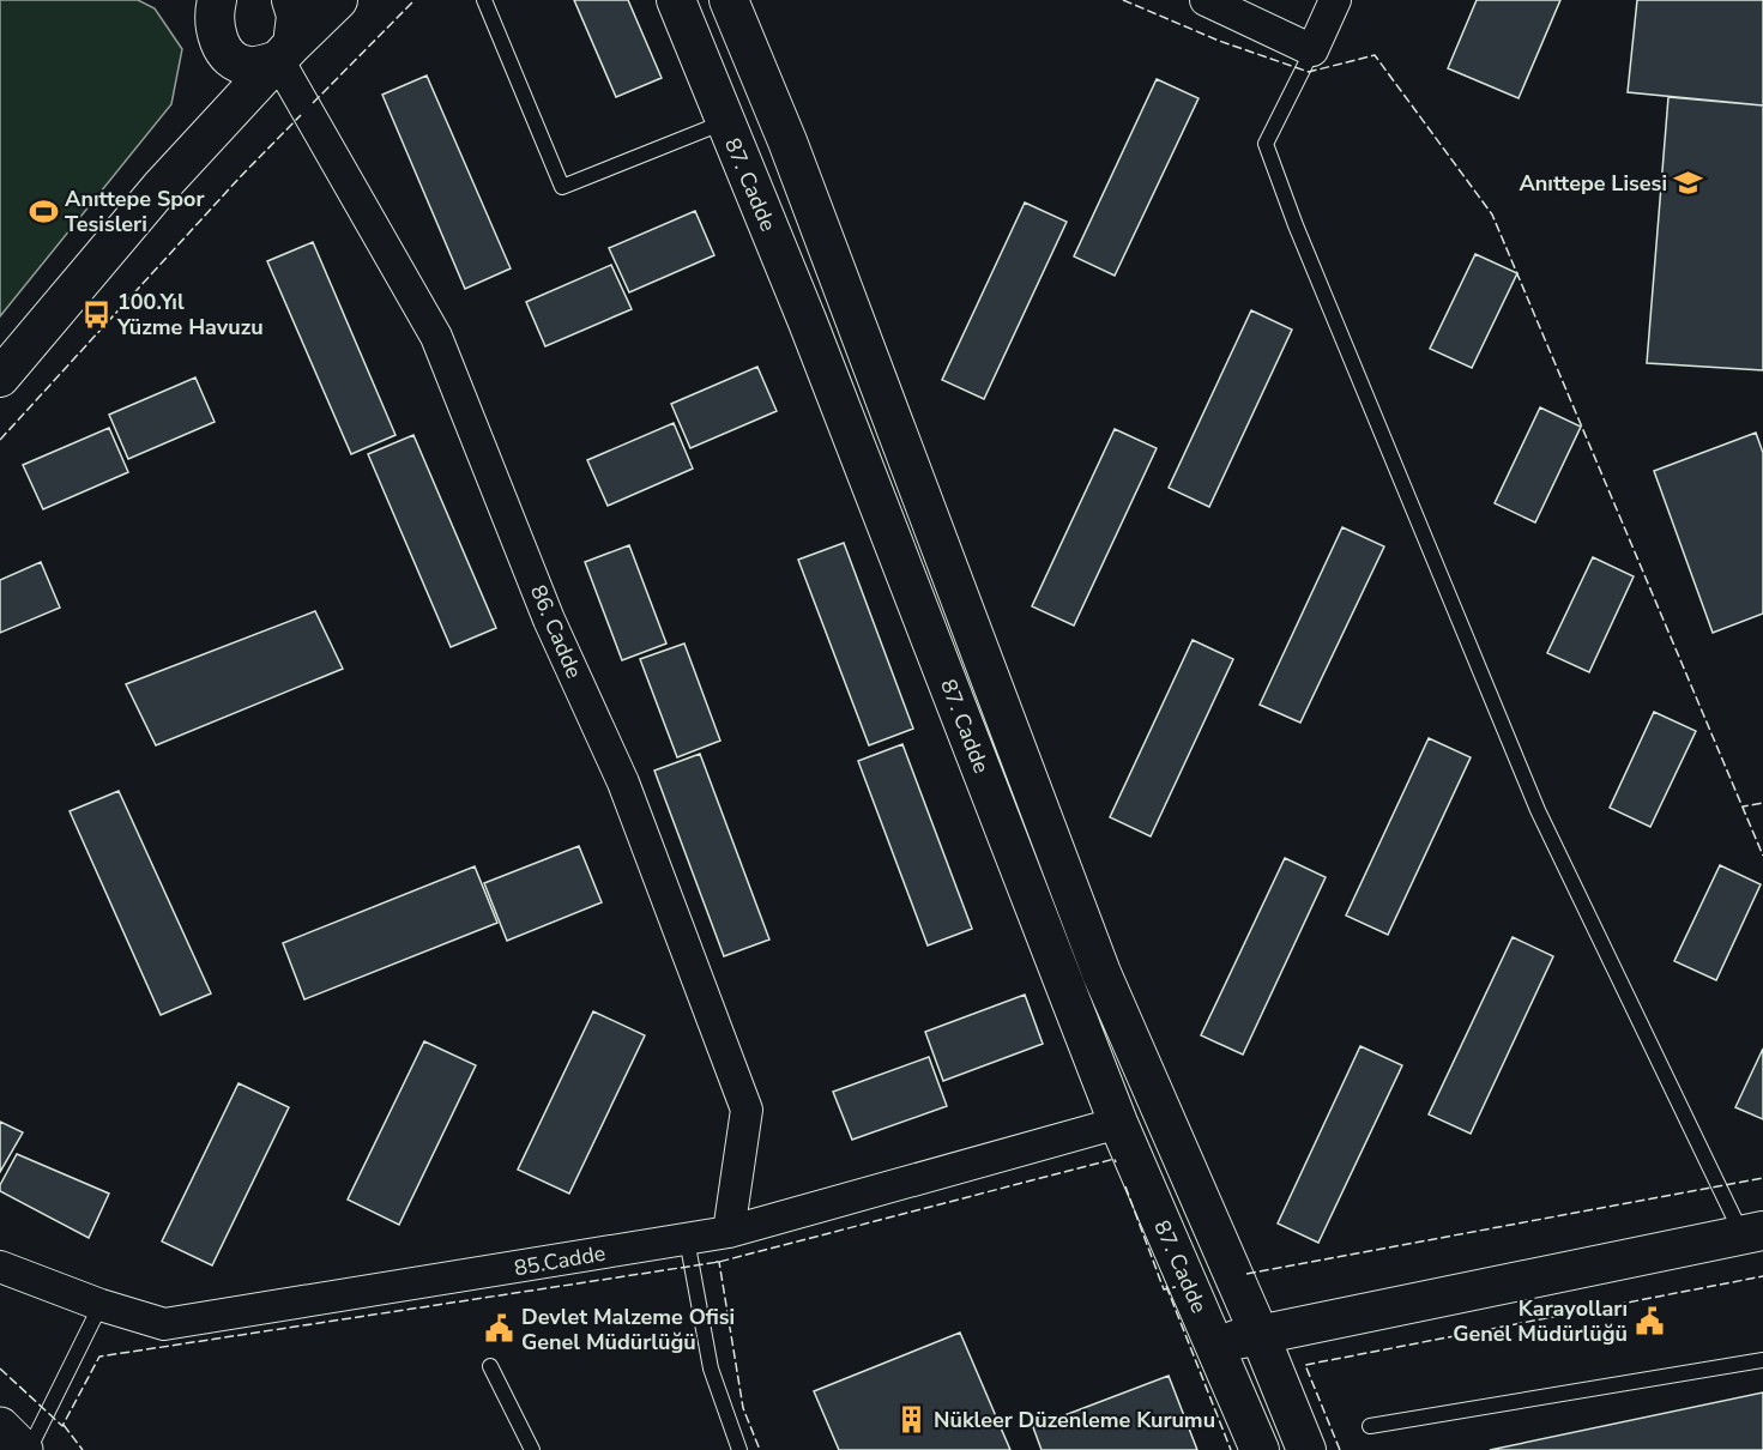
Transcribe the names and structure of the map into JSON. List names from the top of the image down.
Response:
{
  "streets": {
    "street": ["87. Cadde", "86. Cadde", "85.Cadde"]
  },
  "crossings": [
    ["87. Cadde", "85.Cadde"],
    ["86. Cadde", "85.Cadde"]
  ],
  "places": {
    "school or university": ["Anıttepe Lisesi"],
    "sports": ["Anıttepe Spor Tesisleri"],
    "bus stop": ["100.Yıl Yüzme Havuzu"],
    "public building": ["Karayolları Genel Müdürlüğü", "Devlet Malzeme Ofisi Genel Müdürlüğü"],
    "building": ["Nükleer Düzenleme Kurumu"]
  }
}
